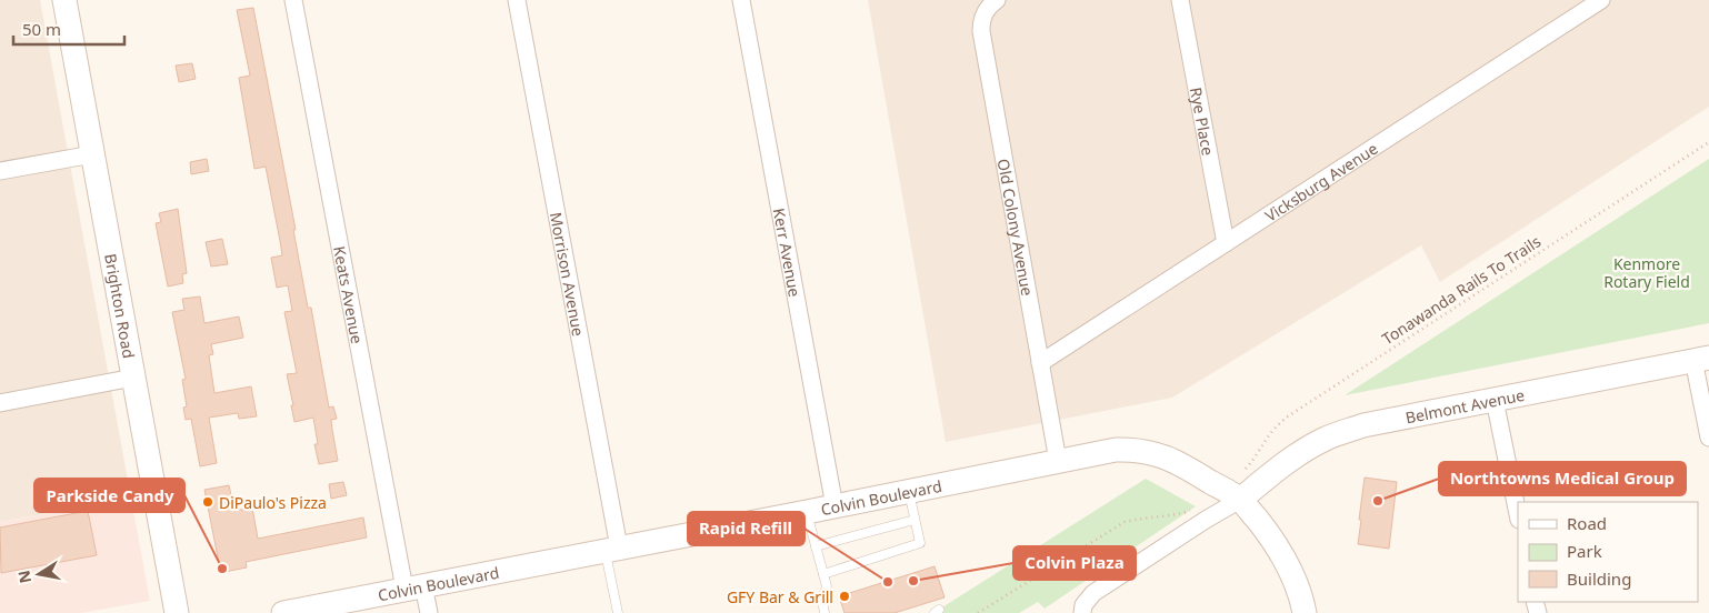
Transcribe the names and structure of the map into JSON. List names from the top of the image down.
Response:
{
  "streets": {
    "street": [
      "Rye Place",
      "Vicksburg Avenue",
      "Old Colony Avenue",
      "Kerr Avenue",
      "Morrison Avenue",
      "Keats Avenue",
      "Brighton Road",
      "Belmont Avenue",
      "Colvin Boulevard"
    ],
    "path": ["Tonawanda Rails To Trails"]
  },
  "crossings": [
    ["Rye Place", "Vicksburg Avenue"],
    ["Vicksburg Avenue", "Old Colony Avenue"],
    ["Old Colony Avenue", "Colvin Boulevard"],
    ["Kerr Avenue", "Colvin Boulevard"],
    ["Morrison Avenue", "Colvin Boulevard"],
    ["Keats Avenue", "Colvin Boulevard"],
    ["Belmont Avenue", "Colvin Boulevard"]
  ],
  "parks": ["Kenmore Rotary Field"],
  "places": [
    "Northtowns Medical Group",
    "DiPaulo's Pizza",
    "Parkside Candy",
    "Colvin Plaza",
    "Rapid Refill",
    "GFY Bar & Grill"
  ],
  "legend": ["Road", "Park", "Building"],
  "scale_bar": "50 m",
  "north": "left"
}
